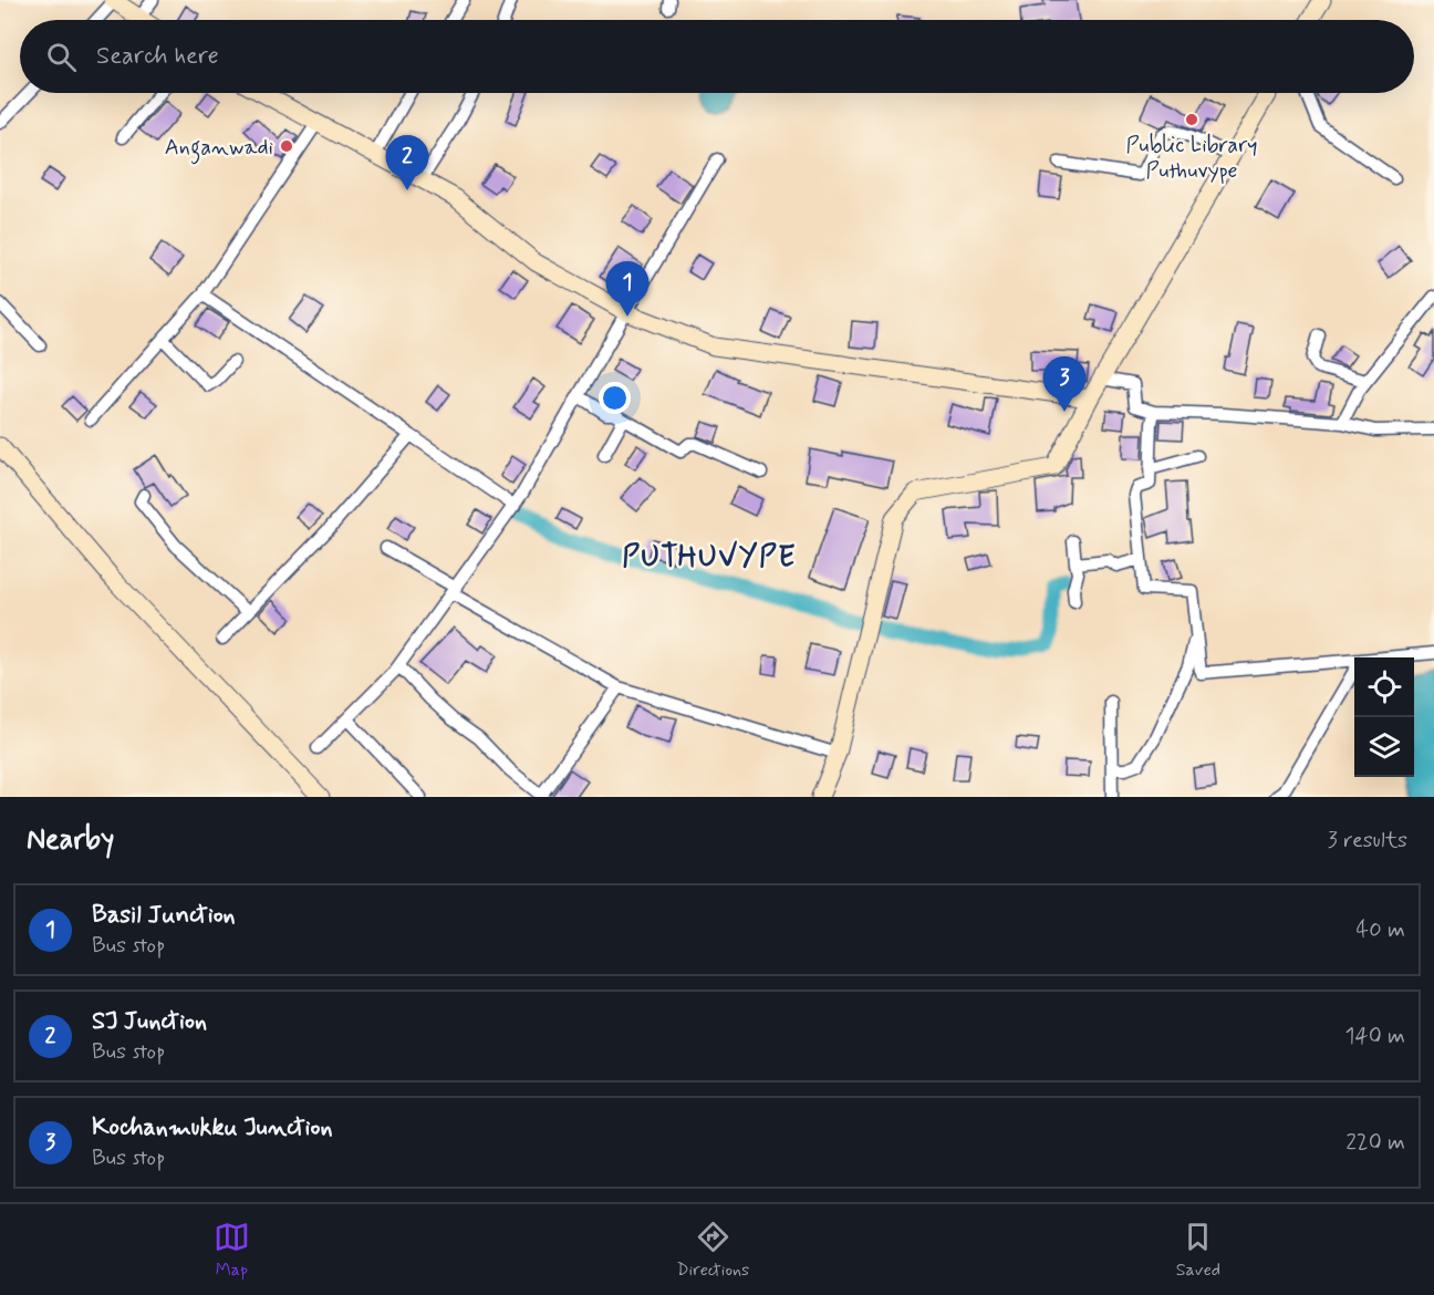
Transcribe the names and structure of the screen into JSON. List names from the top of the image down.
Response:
{
  "districts": ["PUTHUVYPE"],
  "places": ["Public Library Puthuvype", "Anganwadi"],
  "page": {
    "search": "Search here",
    "pins": ["2", "1", "3"],
    "heading": ["Nearby", "3 results"],
    "list": [
      {
        "mark": "1",
        "name": "Basil Junction",
        "note": "Bus stop",
        "value": "40 m"
      },
      {
        "mark": "2",
        "name": "SJ Junction",
        "note": "Bus stop",
        "value": "140 m"
      },
      {
        "mark": "3",
        "name": "Kochanmukku Junction",
        "note": "Bus stop",
        "value": "220 m"
      }
    ],
    "nav": ["Map", "Directions", "Saved"]
  }
}
